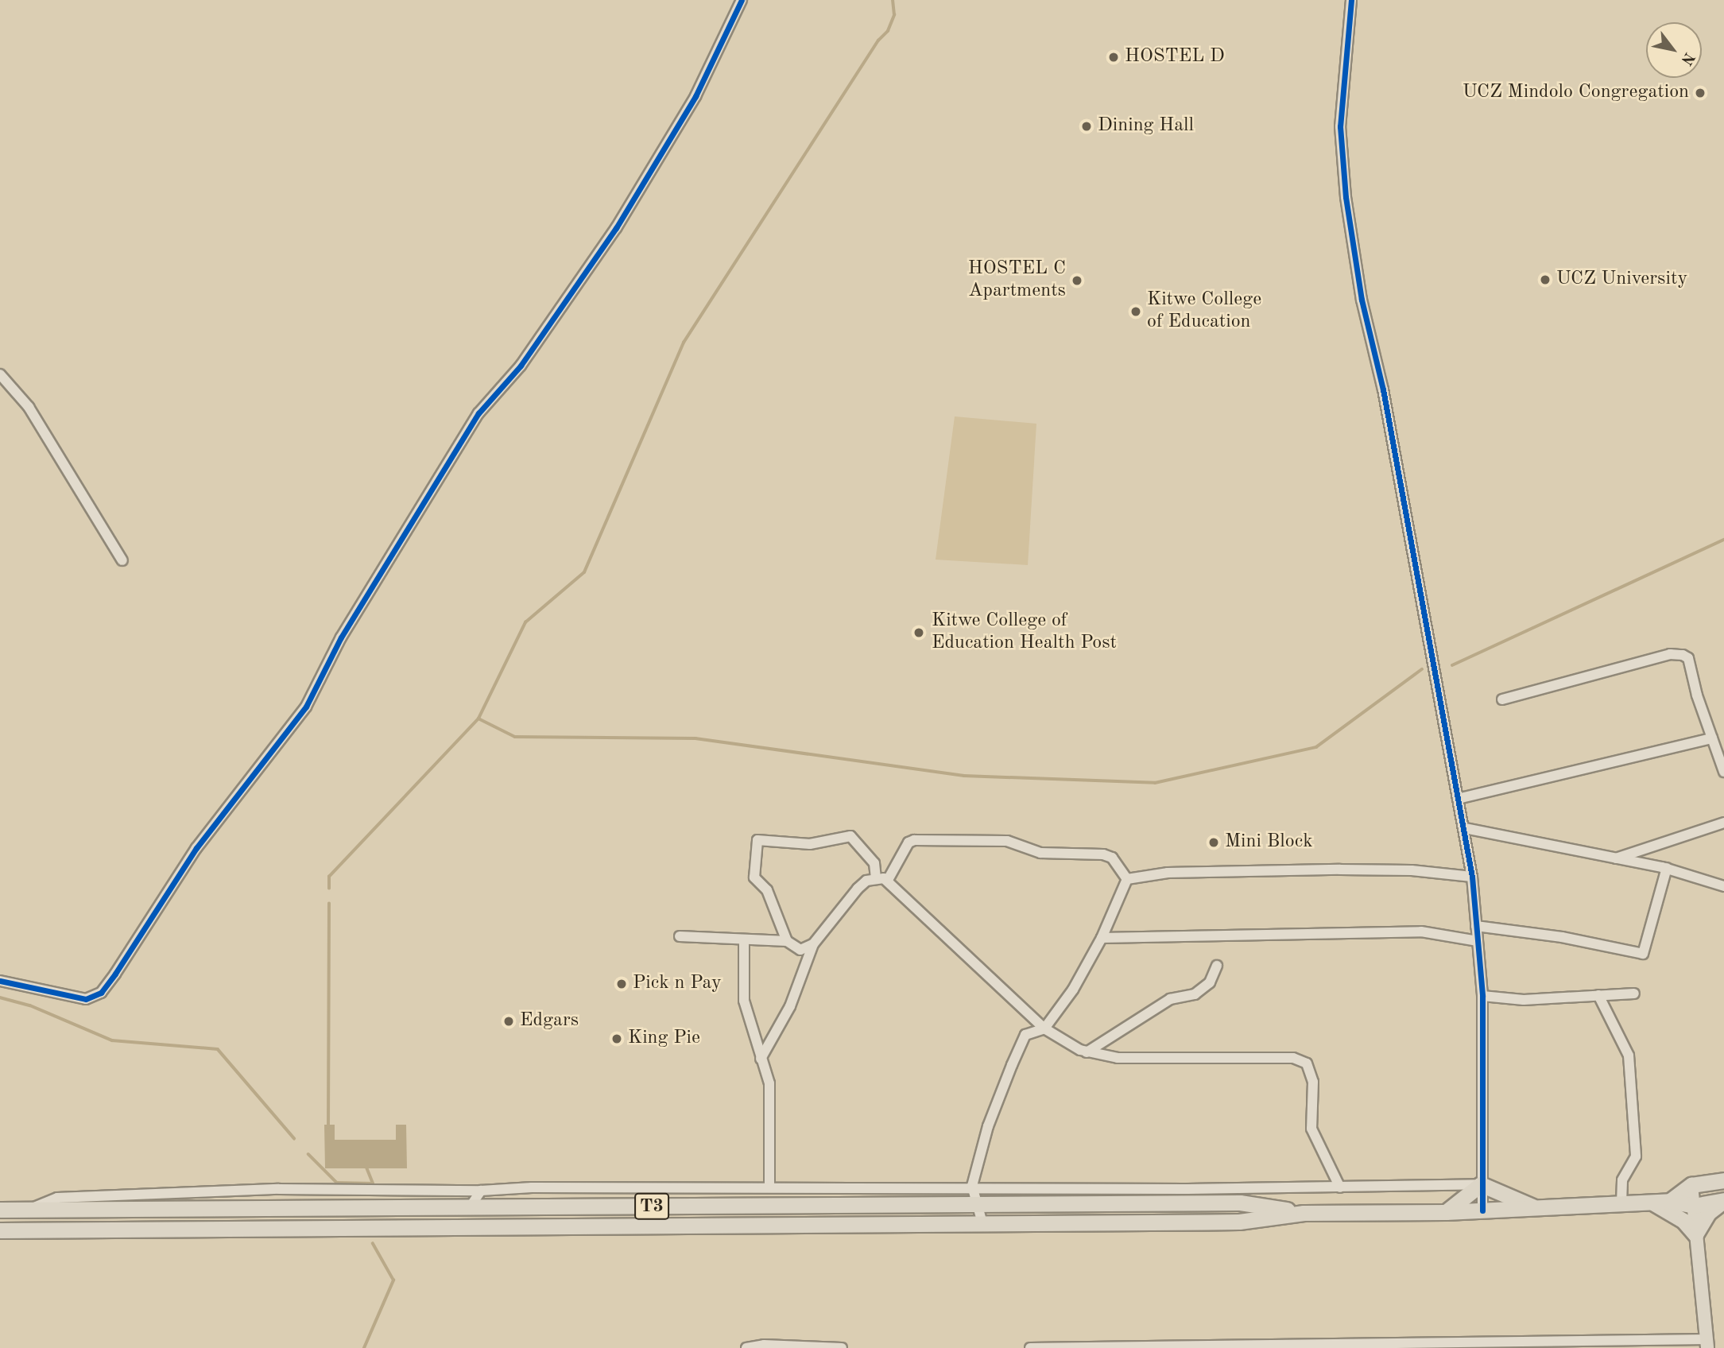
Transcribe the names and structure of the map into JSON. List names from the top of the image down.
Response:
{
  "streets": {
    "highway": ["T3"]
  },
  "places": [
    "HOSTEL D",
    "UCZ Mindolo Congregation",
    "Dining Hall",
    "UCZ University",
    "HOSTEL C Apartments",
    "Kitwe College of Education",
    "Kitwe College of Education Health Post",
    "Mini Block",
    "Pick n Pay",
    "Edgars",
    "King Pie"
  ],
  "north": "bottom right"
}
